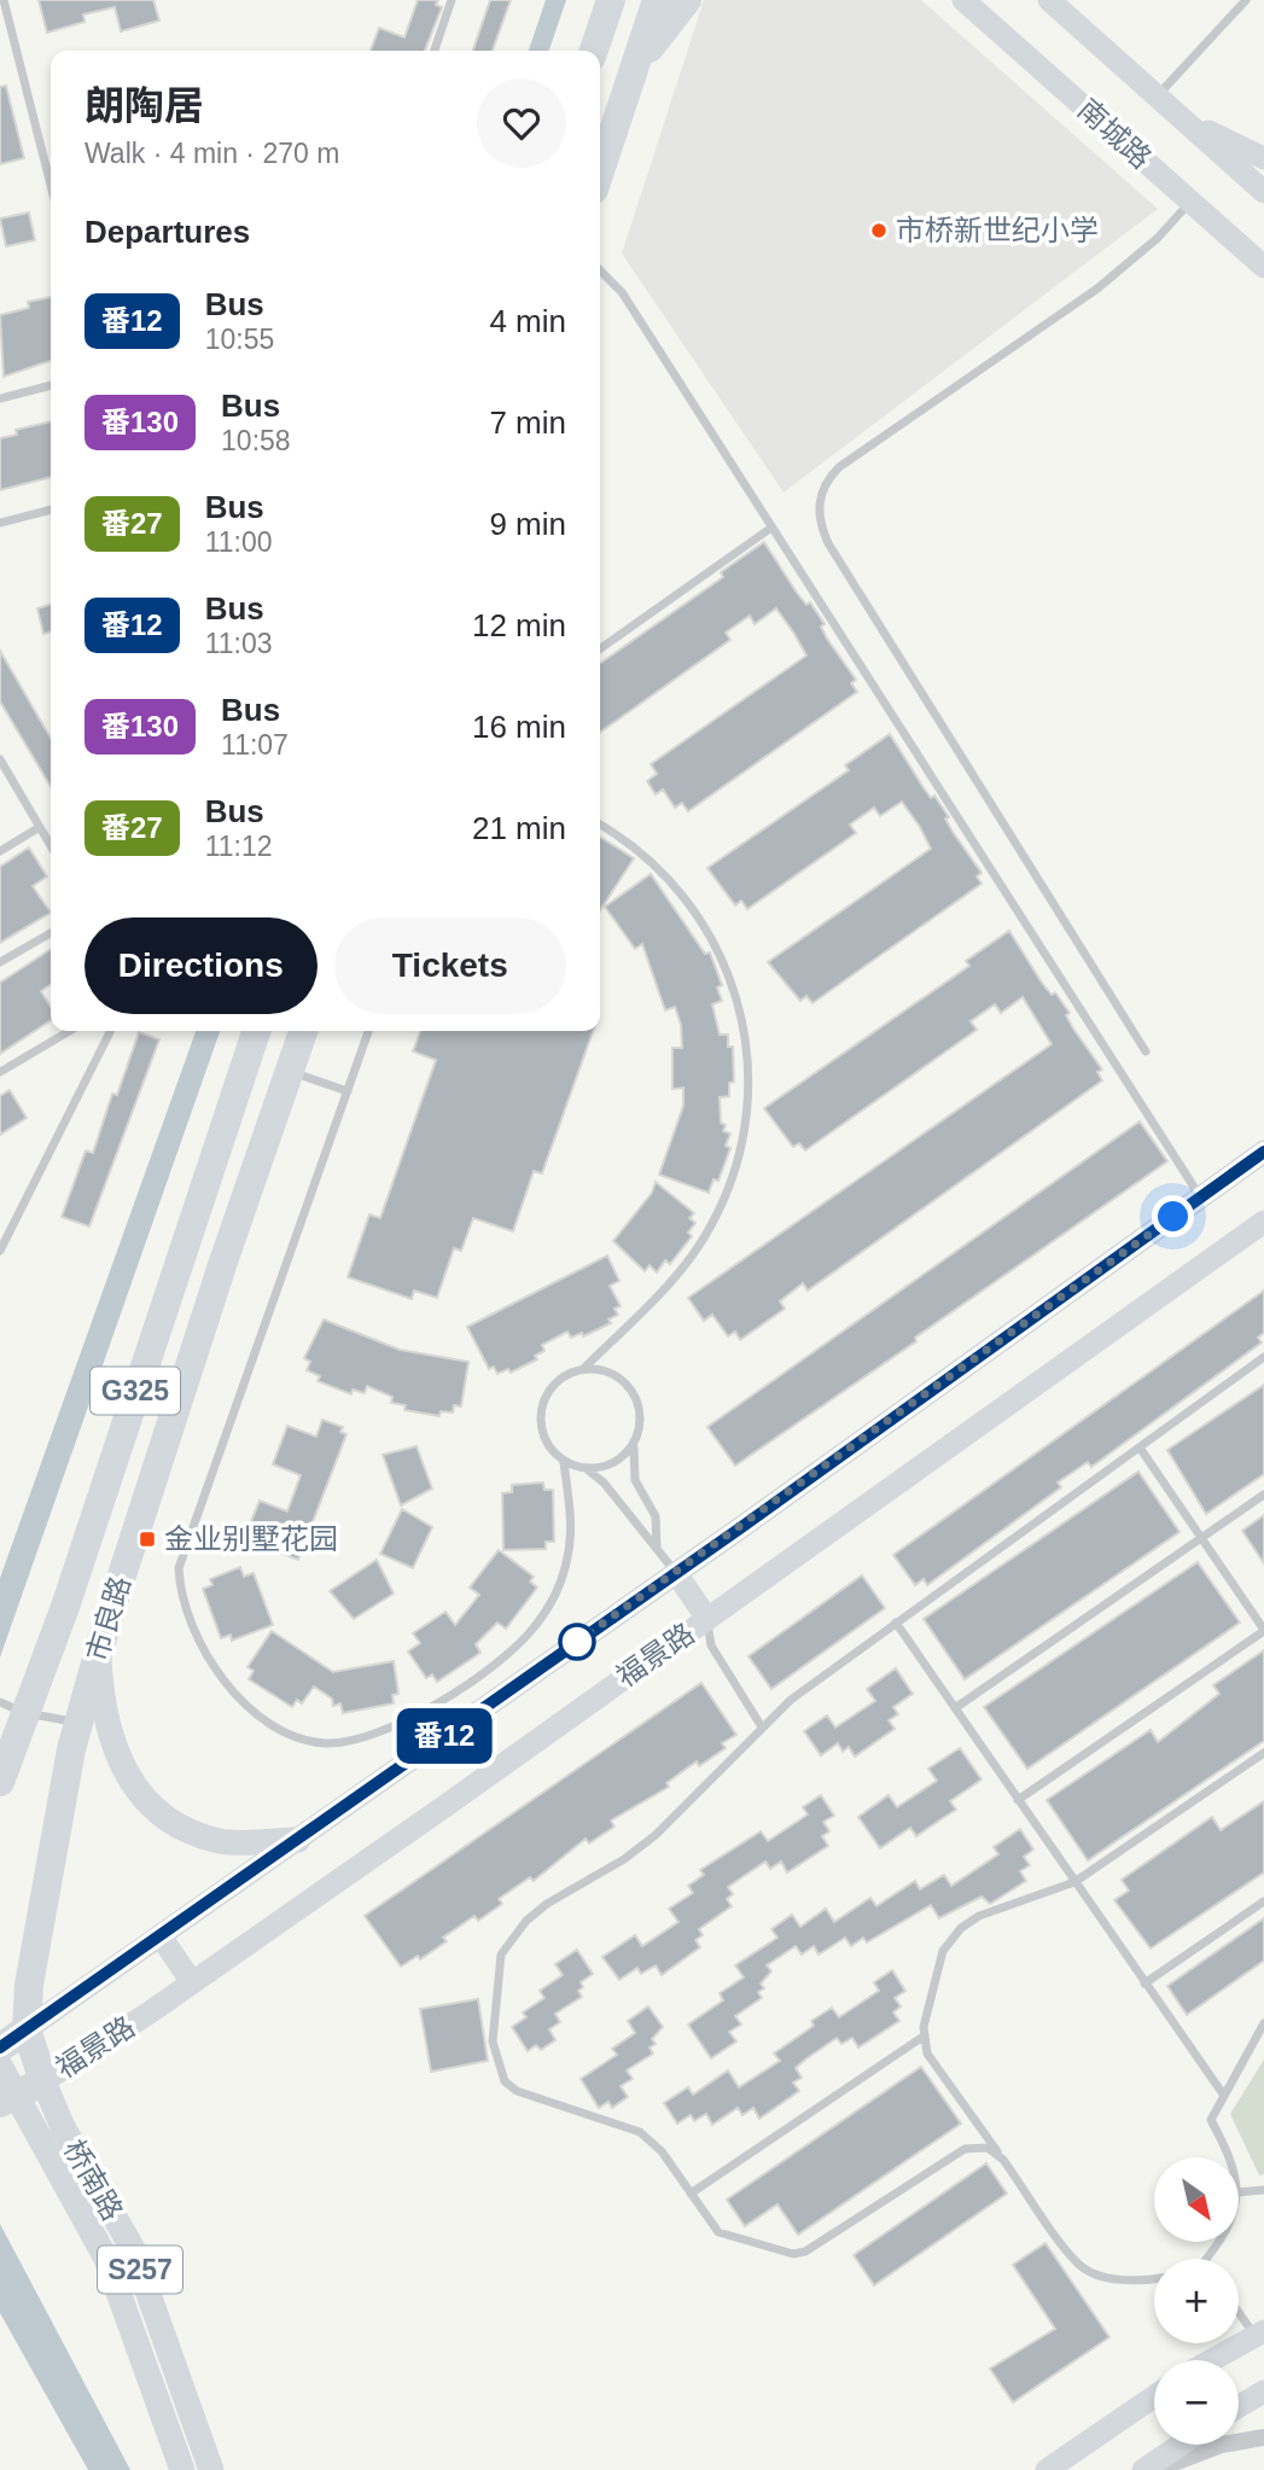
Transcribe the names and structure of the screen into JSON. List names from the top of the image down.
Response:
{
  "streets": {
    "highway": ["G325", "市良路"],
    "main road": [
      "南城路",
      "福景路",
      "桥南路",
      "S257"
    ]
  },
  "crossings": [
    ["市良路", "福景路"],
    ["市良路", "桥南路"],
    ["福景路", "桥南路"],
    ["桥南路", "S257"]
  ],
  "places": {
    "other": ["市桥新世纪小学"],
    "transit": ["金业别墅花园"]
  },
  "lines": ["bus line 番12"],
  "north": "bottom right",
  "page": {
    "on_map": "番12",
    "heading": [
      ["朗陶居", "Walk · 4 min · 270 m"],
      "Departures"
    ],
    "list": [
      {
        "mark": "番12",
        "name": "Bus",
        "note": "10:55",
        "value": "4 min"
      },
      {
        "mark": "番130",
        "name": "Bus",
        "note": "10:58",
        "value": "7 min"
      },
      {
        "mark": "番27",
        "name": "Bus",
        "note": "11:00",
        "value": "9 min"
      },
      {
        "mark": "番12",
        "name": "Bus",
        "note": "11:03",
        "value": "12 min"
      },
      {
        "mark": "番130",
        "name": "Bus",
        "note": "11:07",
        "value": "16 min"
      },
      {
        "mark": "番27",
        "name": "Bus",
        "note": "11:12",
        "value": "21 min"
      }
    ],
    "buttons": ["Directions", "Tickets"],
    "map_buttons": ["+", "−"]
  }
}
